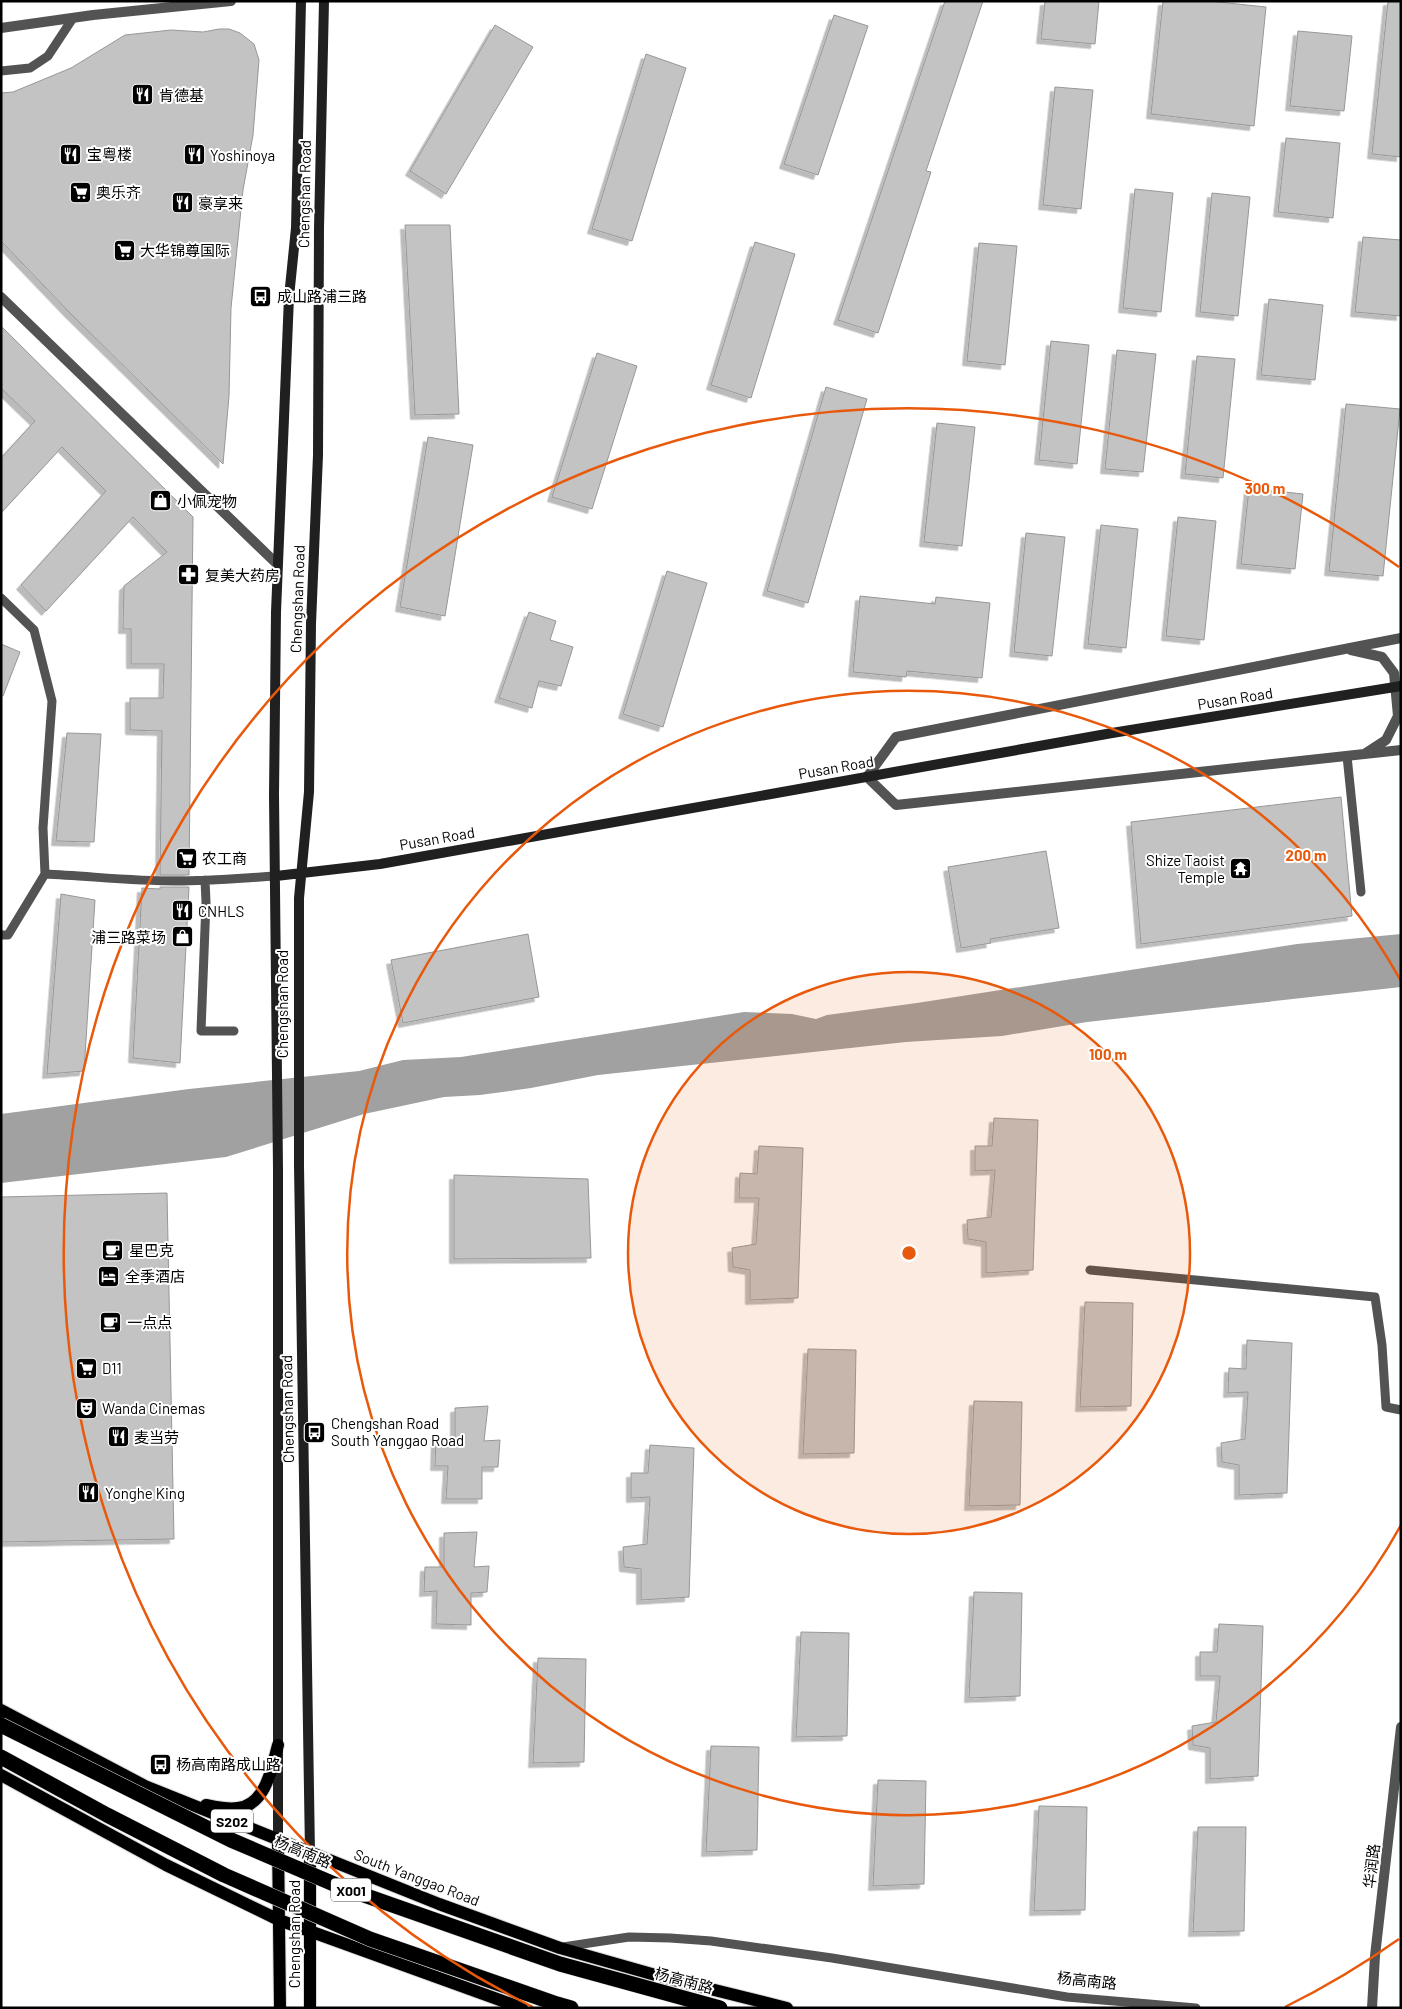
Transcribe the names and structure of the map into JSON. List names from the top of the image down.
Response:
{
  "streets": {
    "highway": ["杨高南路", "X001"],
    "main road": [
      "Chengshan Road",
      "Pusan Road",
      "S202",
      "South Yanggao Road"
    ],
    "street": ["华润路"]
  },
  "crossings": [
    ["Chengshan Road", "Pusan Road"],
    ["Chengshan Road", "South Yanggao Road"],
    ["杨高南路", "South Yanggao Road"]
  ],
  "places": {
    "restaurant": [
      "肯德基",
      "宝粤楼",
      "Yoshinoya",
      "豪享来",
      "CNHLS",
      "麦当劳",
      "Yonghe King"
    ],
    "supermarket": [
      "奥乐齐",
      "大华锦尊国际",
      "农工商",
      "D11"
    ],
    "bus stop": ["成山路浦三路", "Chengshan Road South Yanggao Road", "杨高南路成山路"],
    "shop": ["小佩宠物", "浦三路菜场"],
    "pharmacy": ["复美大药房"],
    "temple": ["Shize Taoist Temple"],
    "cafe": ["星巴克", "一点点"],
    "hotel": ["全季酒店"],
    "theatre": ["Wanda Cinemas"]
  },
  "rings": ["300 m", "200 m", "100 m"]
}
